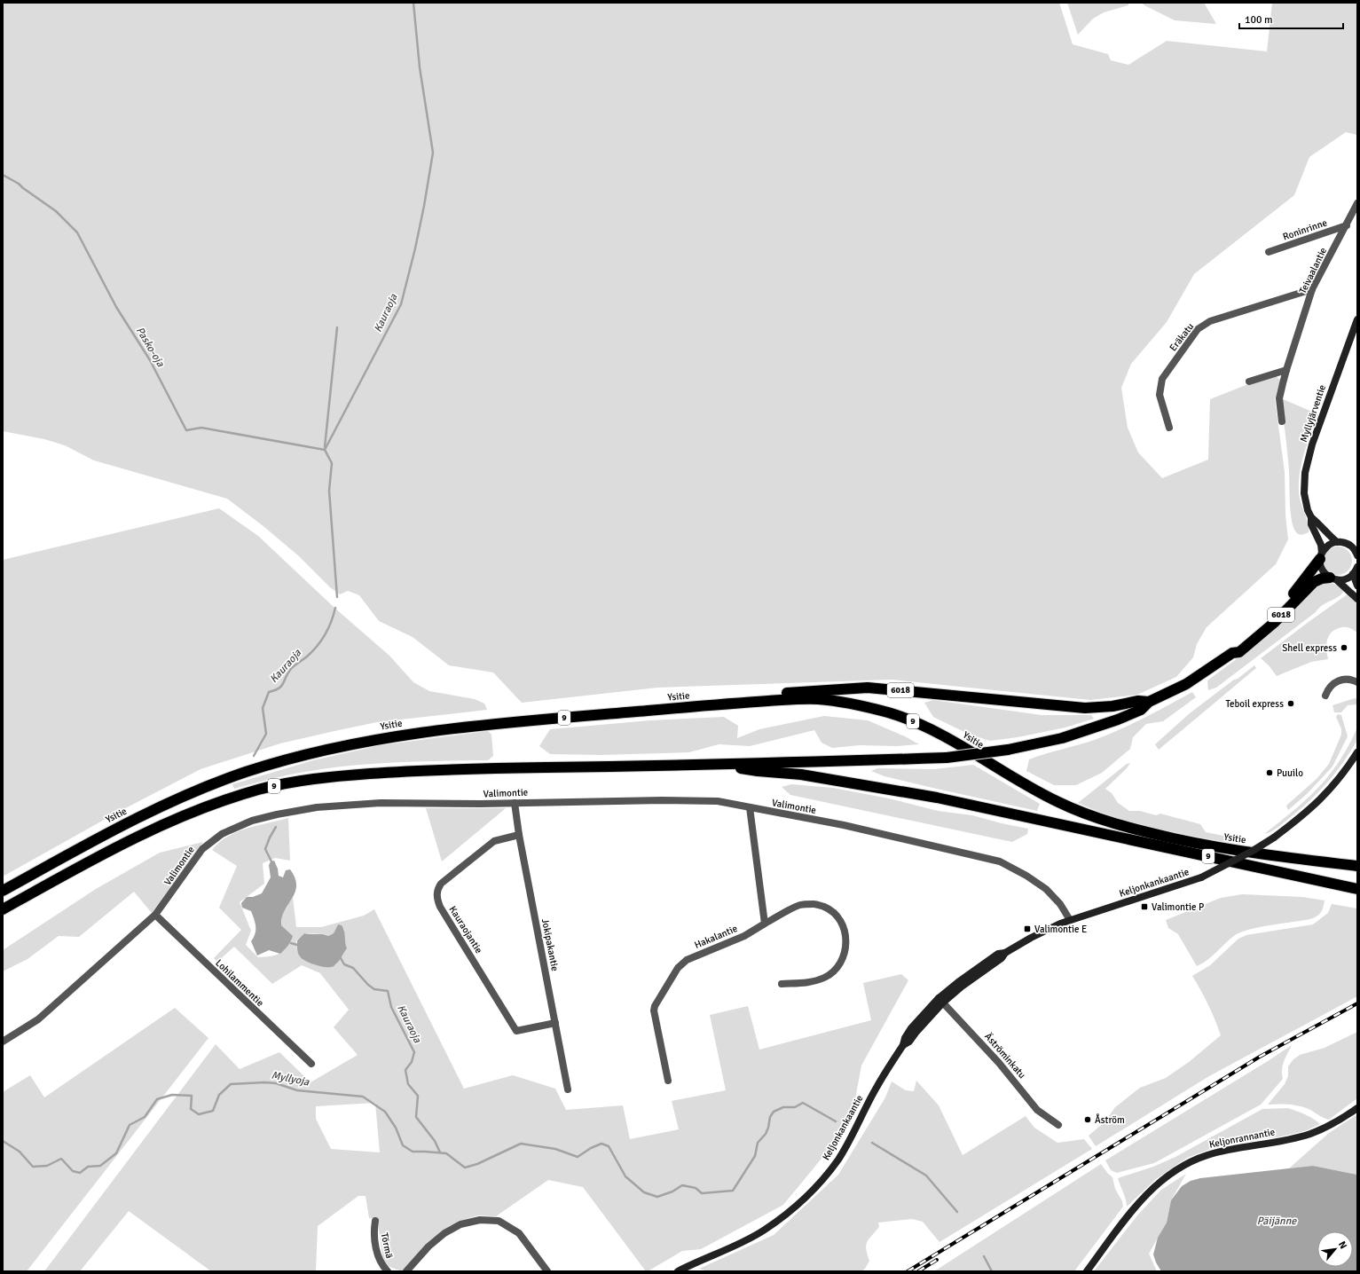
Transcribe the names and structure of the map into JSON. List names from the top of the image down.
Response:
{
  "streets": {
    "highway": ["6018", "Ysitie", "9"],
    "main road": ["Myllyjärventie", "Keljonkankaantie", "Keljonrannantie"],
    "street": [
      "Roninrinne",
      "Teivaalantie",
      "Eräkatu",
      "Valimontie",
      "Kauraojantie",
      "Hakalantie",
      "Jokipakantie",
      "Lohilammentie",
      "Äströminkatu",
      "Törmä"
    ]
  },
  "crossings": [
    ["Roninrinne", "Teivaalantie"],
    ["Teivaalantie", "Eräkatu"],
    ["Myllyjärventie", "6018"],
    ["6018", "Ysitie"],
    ["6018", "9"],
    ["Valimontie", "Keljonkankaantie"],
    ["Valimontie", "Jokipakantie"],
    ["Valimontie", "Lohilammentie"],
    ["Keljonkankaantie", "Äströminkatu"],
    ["Kauraojantie", "Jokipakantie"]
  ],
  "water": [
    "Kauraoja",
    "Pasko-oja",
    "Myllyoja",
    "Päijänne"
  ],
  "places": {
    "other": [
      "Shell express",
      "Teboil express",
      "Puuilo",
      "Åström"
    ],
    "transit": ["Valimontie P", "Valimontie E"]
  },
  "scale_bar": "100 m",
  "north": "top right"
}
